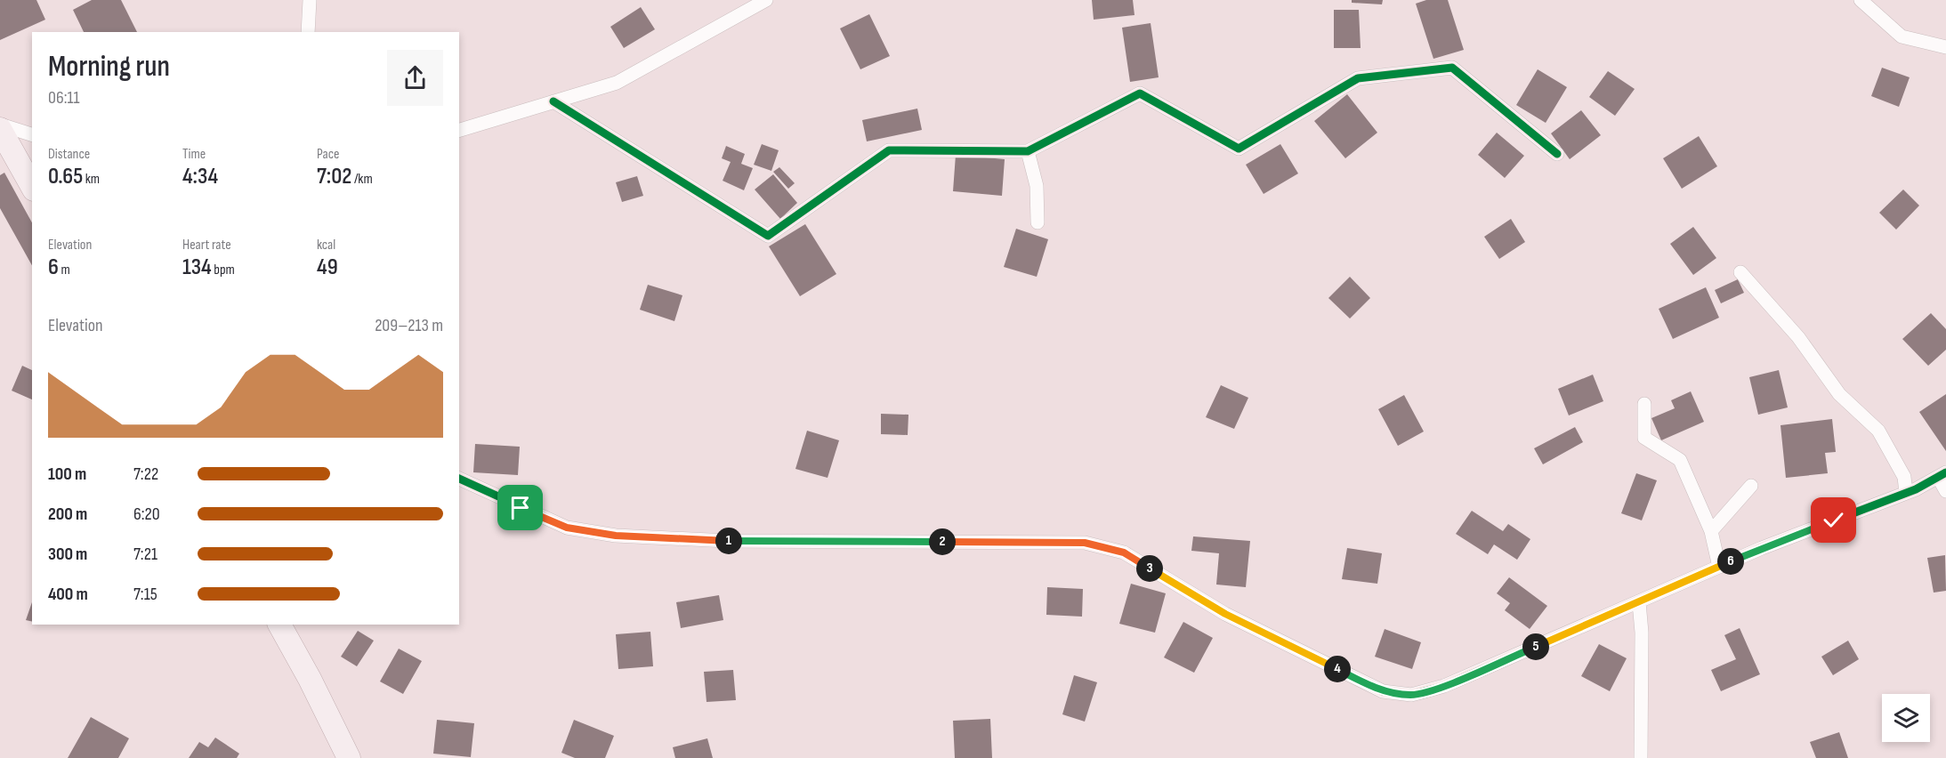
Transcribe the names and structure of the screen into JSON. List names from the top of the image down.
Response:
{
  "page": {
    "heading": ["Morning run", "06:11"],
    "stats": [
      ["Distance", "0.65 km"],
      ["Time", "4:34"],
      ["Pace", "7:02 /km"],
      ["Elevation", "6 m"],
      ["Heart rate", "134 bpm"],
      ["kcal", "49"]
    ],
    "chart": ["Elevation", "209–213 m"],
    "list": [
      {
        "name": "100 m",
        "note": "7:22"
      },
      {
        "name": "200 m",
        "note": "6:20"
      },
      {
        "name": "300 m",
        "note": "7:21"
      },
      {
        "name": "400 m",
        "note": "7:15"
      }
    ],
    "pins": [
      "1",
      "2",
      "6",
      "3",
      "5",
      "4"
    ]
  }
}
